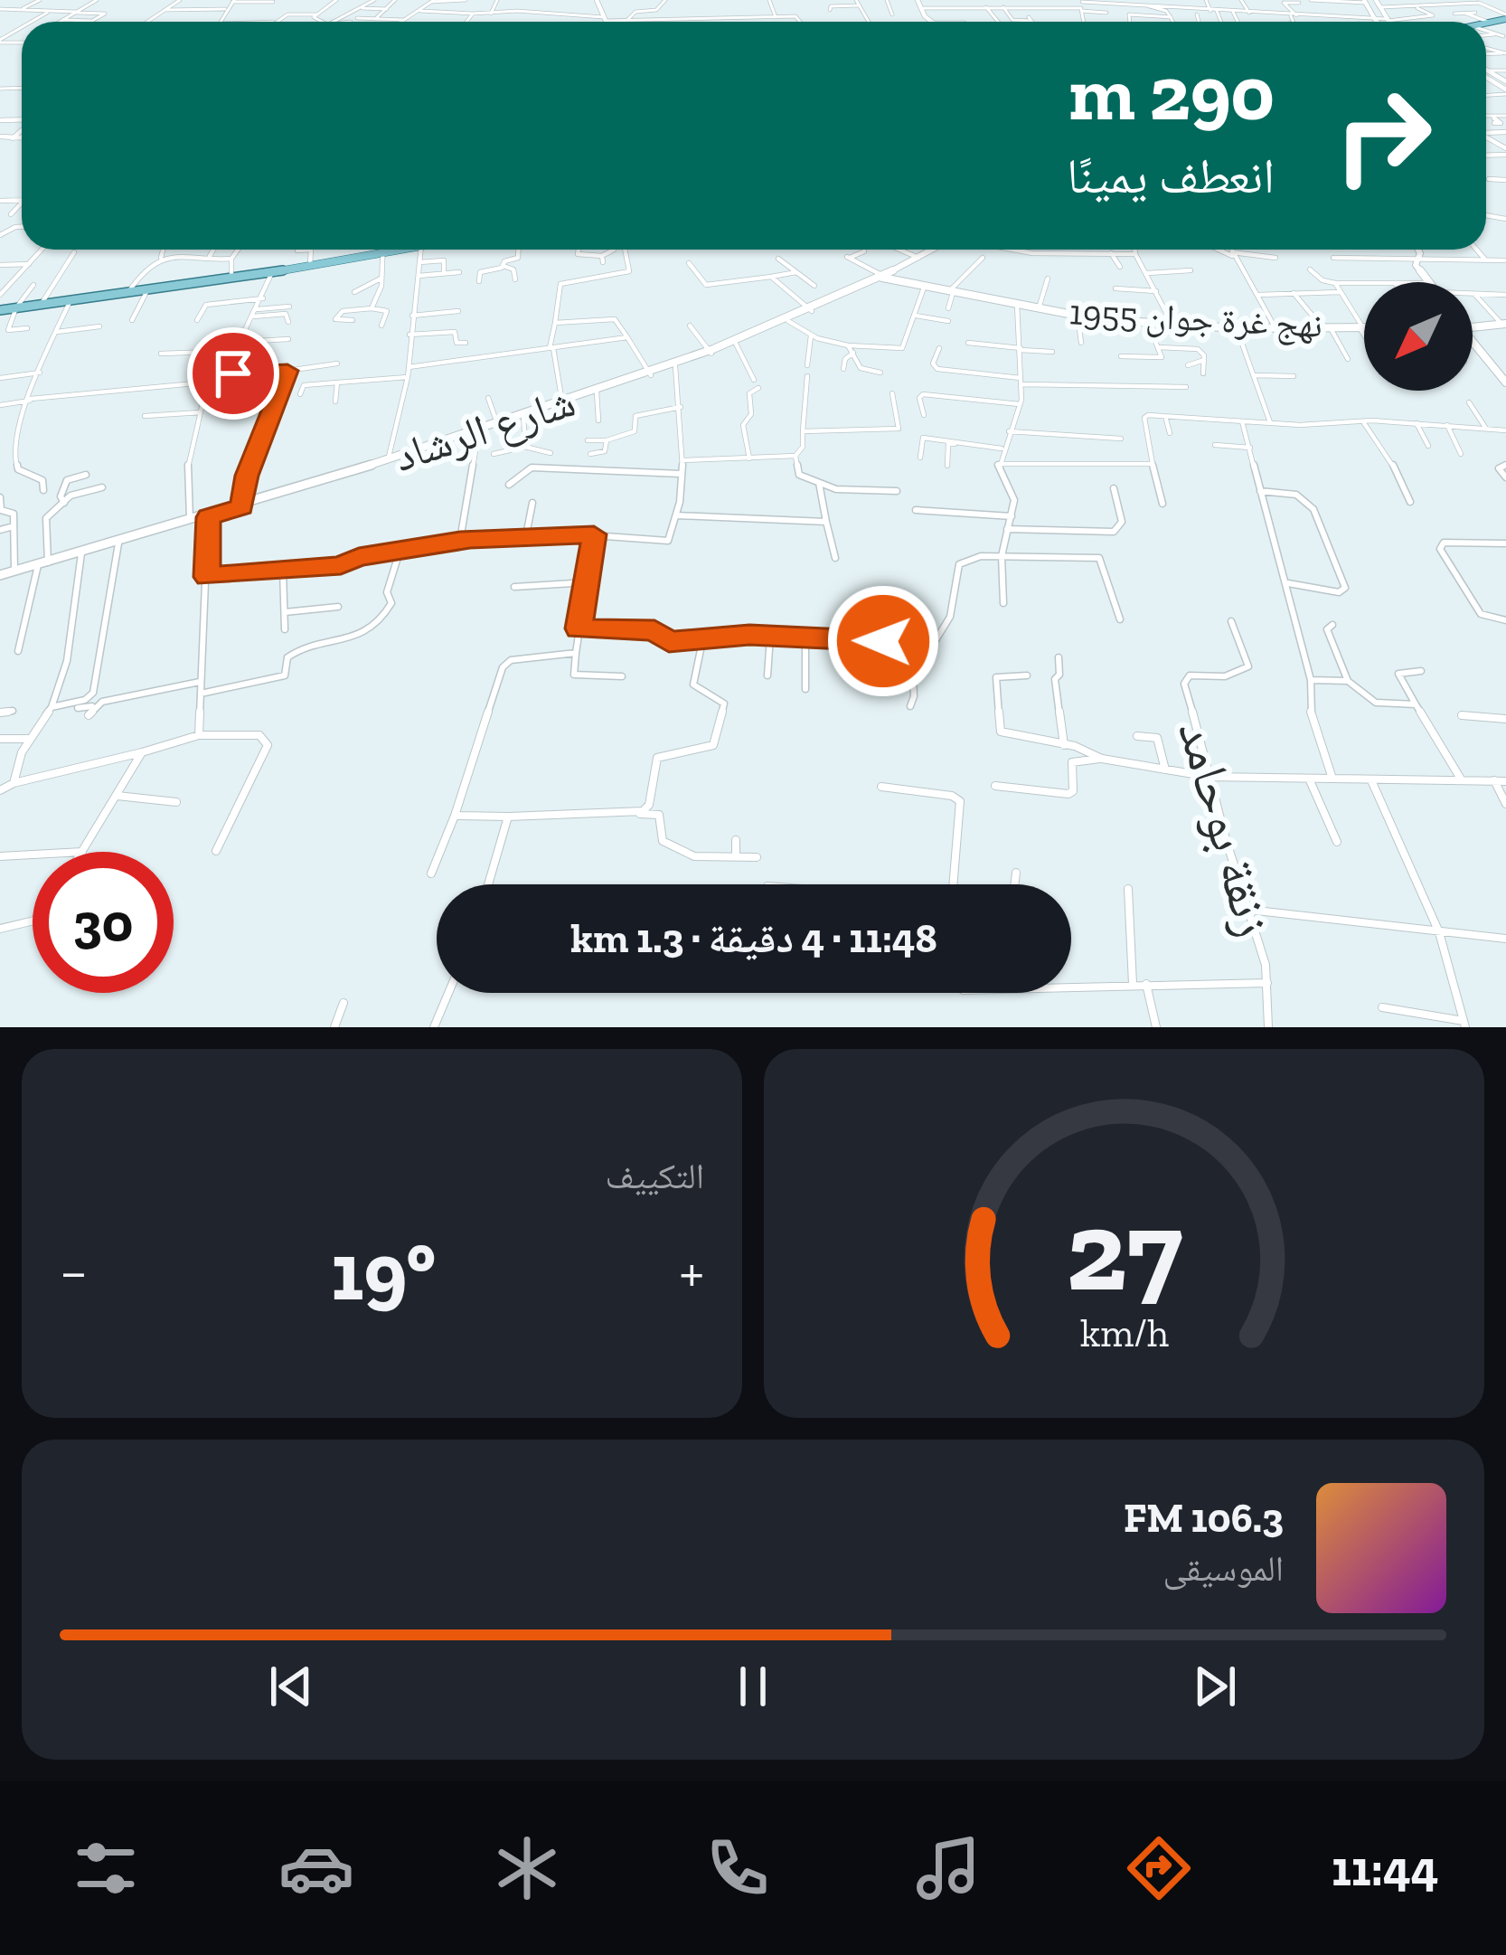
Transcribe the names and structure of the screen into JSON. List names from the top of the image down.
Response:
{
  "streets": {
    "street": ["نهج غرة جوان 1955", "شارع الرشاد", "زنقة بوحامد"]
  },
  "crossings": [
    ["نهج غرة جوان 1955", "شارع الرشاد"]
  ],
  "north": "bottom left",
  "page": {
    "turn": ["290 m", "انعطف يمينًا"],
    "limit": "30",
    "trip": "11:48 · 4 دقيقة · 1.3 km",
    "tile": "التكييف",
    "heat": ["−", "19°", "+"],
    "song": ["106.3 FM", "الموسيقى"],
    "tabs": "11:44",
    "gauge": ["27", "km/h"]
  }
}
